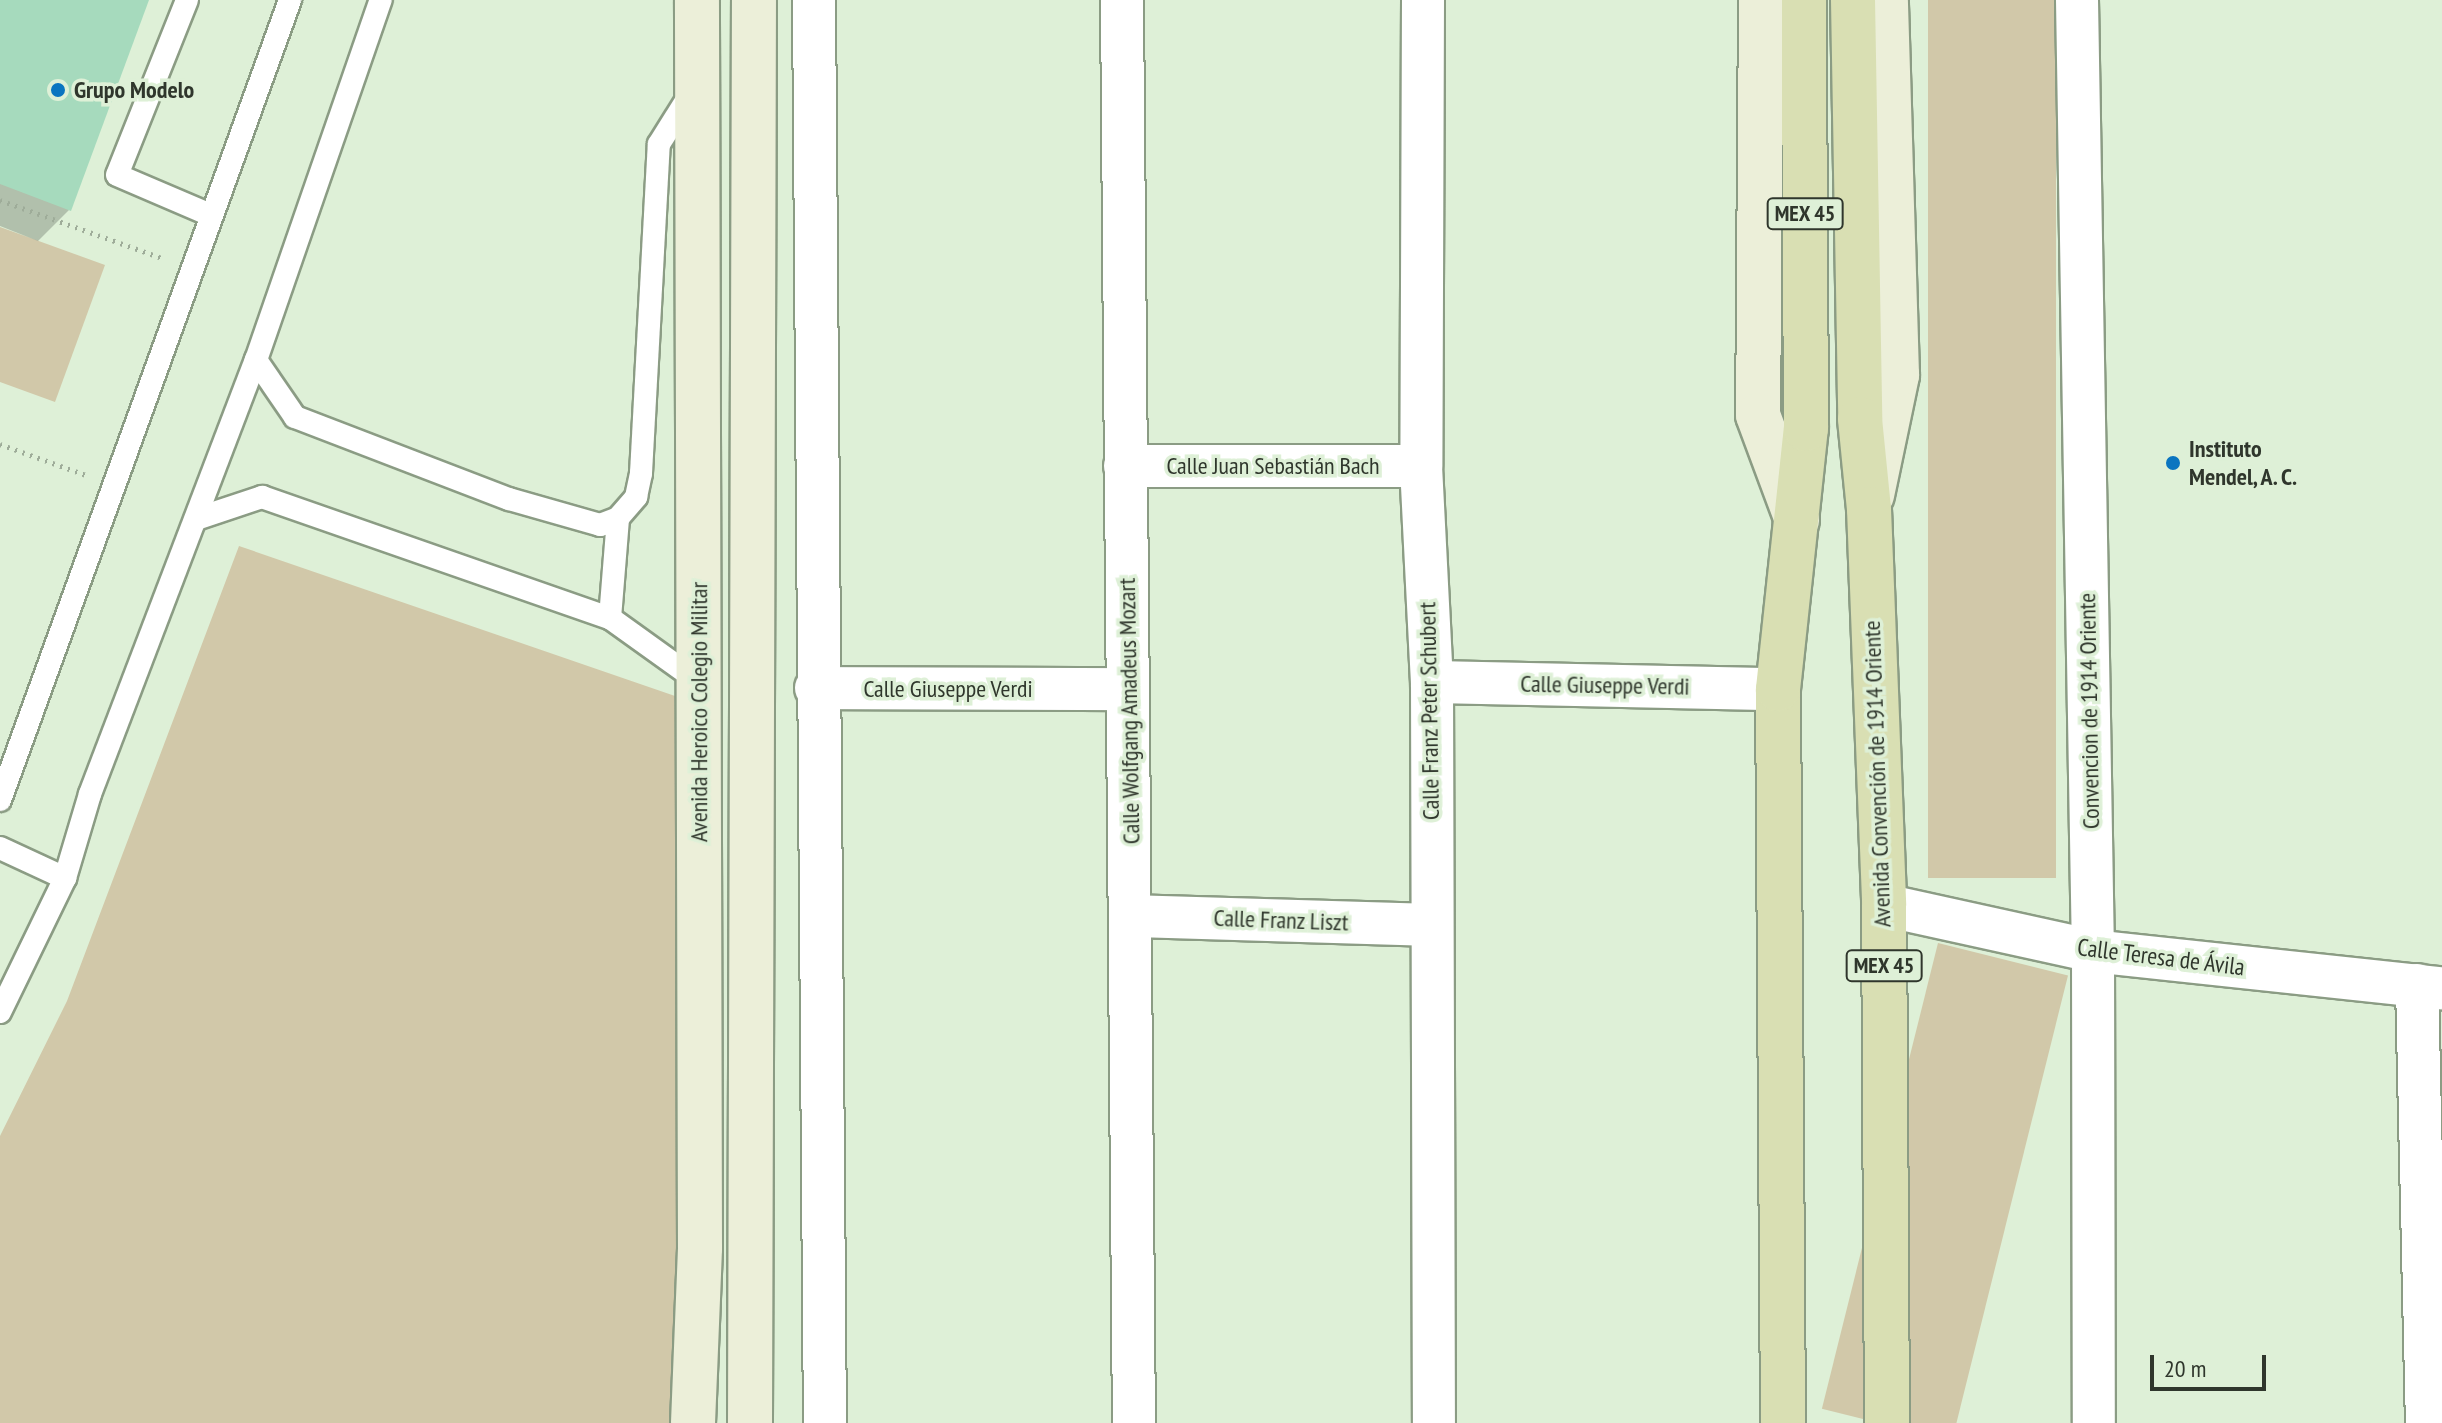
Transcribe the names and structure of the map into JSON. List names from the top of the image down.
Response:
{
  "streets": {
    "main road": ["MEX 45", "Avenida Convención de 1914 Oriente"],
    "street": [
      "Calle Juan Sebastián Bach",
      "Calle Giuseppe Verdi",
      "Calle Wolfgang Amadeus Mozart",
      "Calle Franz Peter Schubert",
      "Convencion de 1914 Oriente",
      "Avenida Heroico Colegio Militar",
      "Calle Franz Liszt",
      "Calle Teresa de Ávila"
    ]
  },
  "crossings": [
    ["MEX 45", "Calle Giuseppe Verdi"],
    ["Calle Juan Sebastián Bach", "Calle Wolfgang Amadeus Mozart"],
    ["Calle Juan Sebastián Bach", "Calle Franz Peter Schubert"],
    ["Calle Giuseppe Verdi", "Calle Wolfgang Amadeus Mozart"],
    ["Calle Giuseppe Verdi", "Calle Franz Peter Schubert"],
    ["Calle Wolfgang Amadeus Mozart", "Calle Franz Liszt"],
    ["Calle Franz Peter Schubert", "Calle Franz Liszt"],
    ["Convencion de 1914 Oriente", "Calle Teresa de Ávila"],
    ["Avenida Convención de 1914 Oriente", "Calle Teresa de Ávila"]
  ],
  "places": ["Grupo Modelo", "Instituto Mendel, A. C."],
  "scale_bar": "20 m"
}
